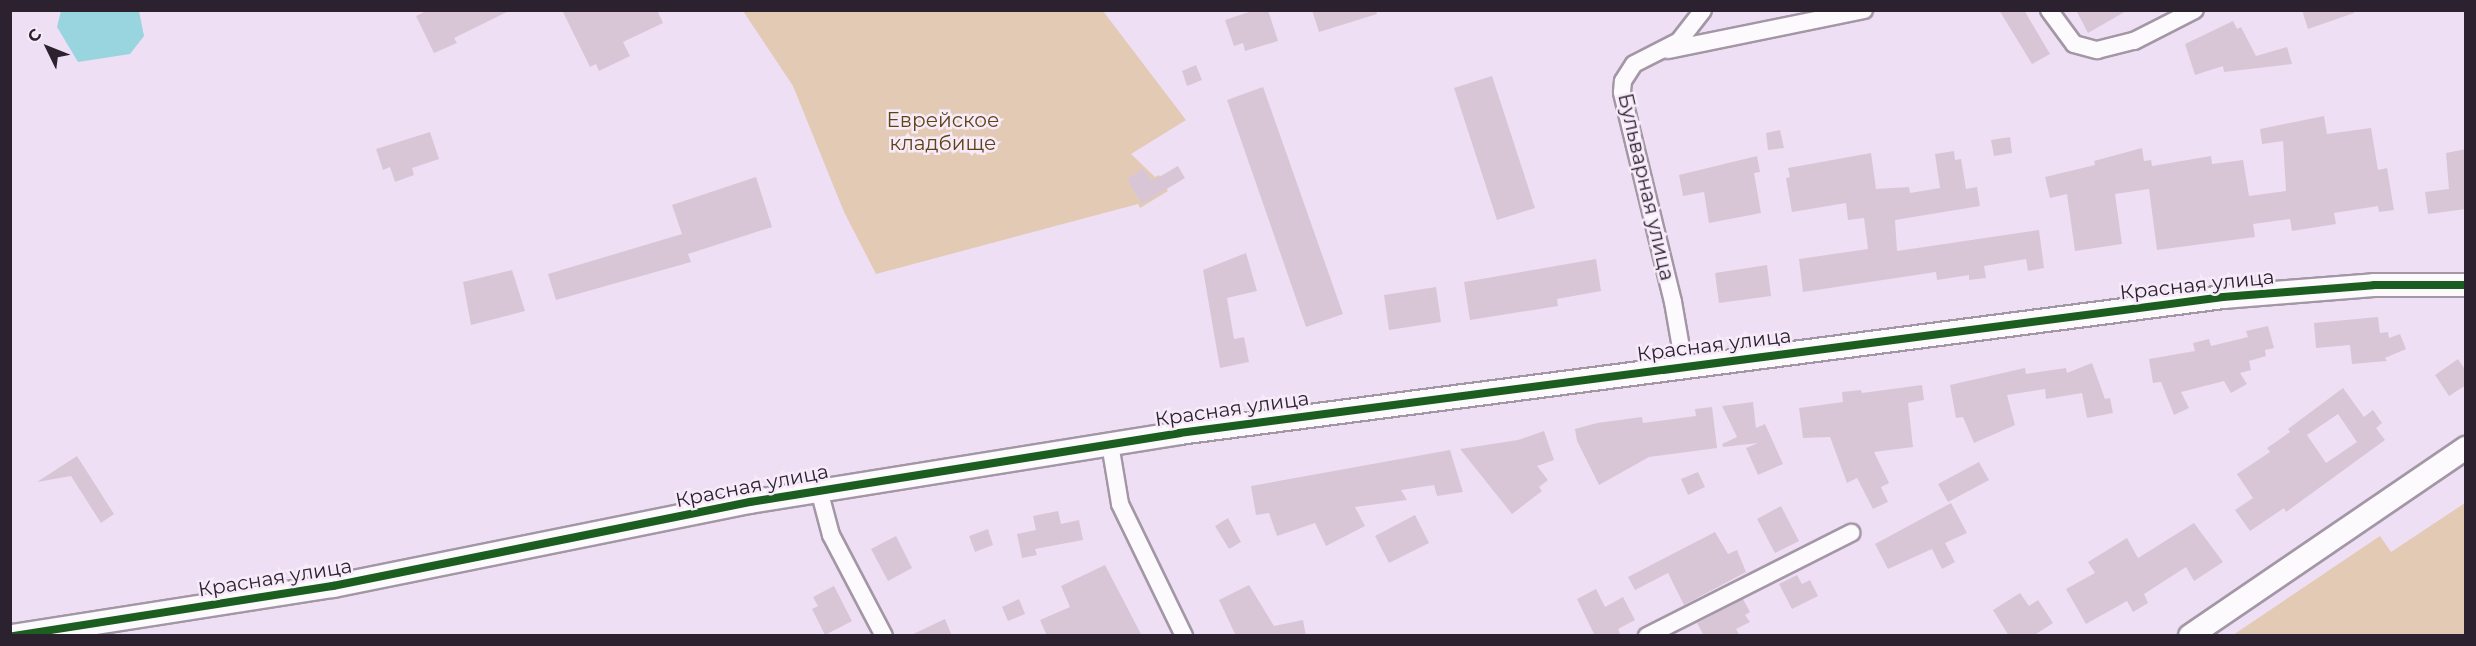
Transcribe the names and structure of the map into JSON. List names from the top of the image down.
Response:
{
  "streets": {
    "street": ["Бульварная улица", "Красная улица"]
  },
  "crossings": [
    ["Бульварная улица", "Красная улица"]
  ],
  "parks": ["Еврейское кладбище"],
  "north": "top left"
}
